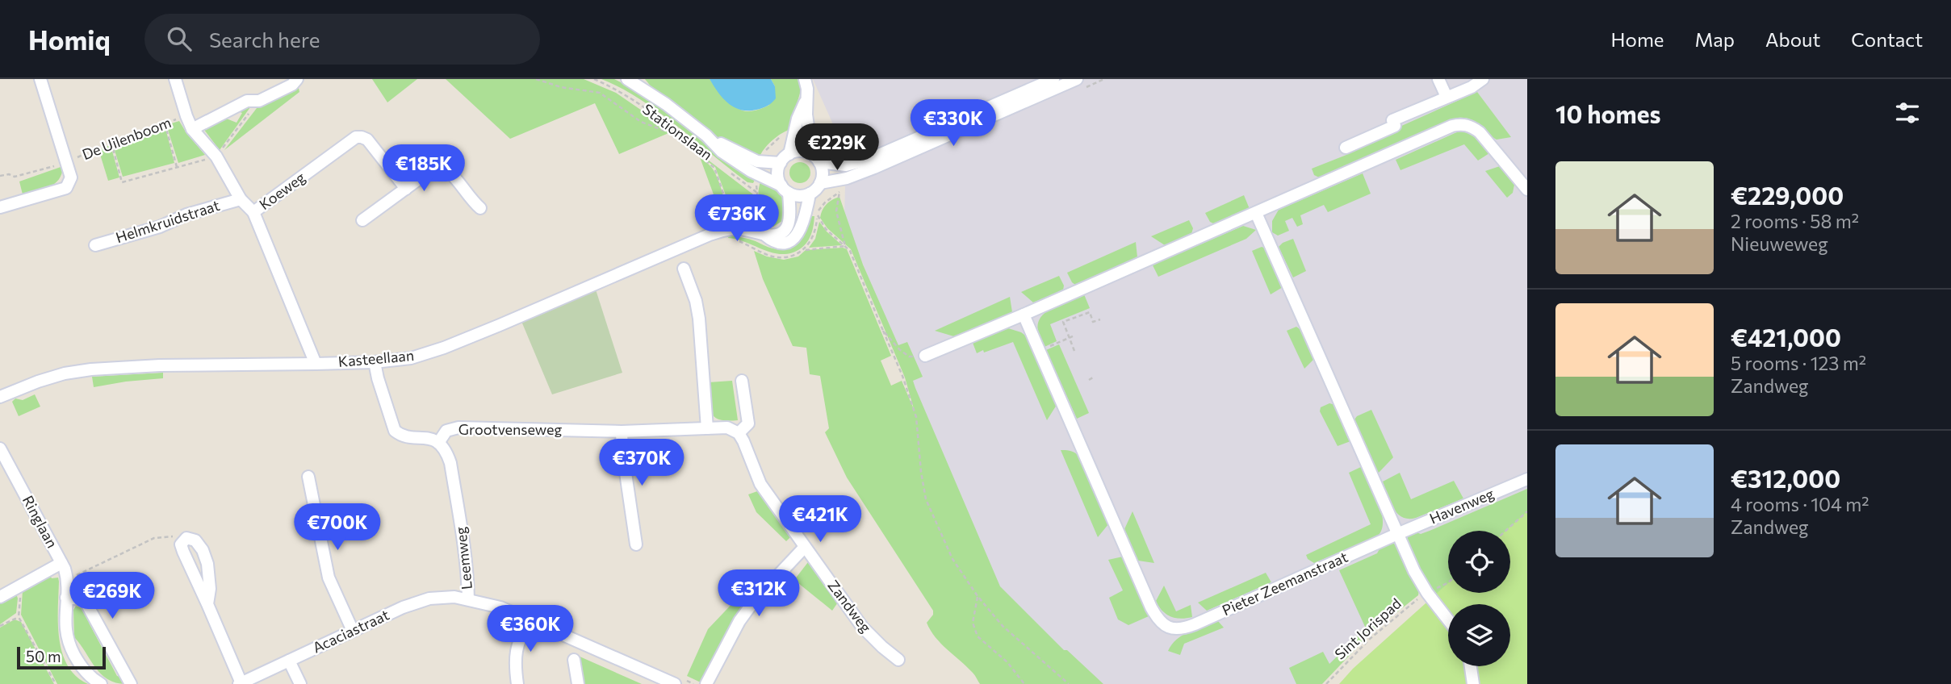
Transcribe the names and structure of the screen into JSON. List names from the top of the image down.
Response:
{
  "streets": {
    "street": [
      "Stationslaan",
      "De Uilenboom",
      "Koeweg",
      "Helmkruidstraat",
      "Kasteellaan",
      "Grootvenseweg",
      "Havenweg",
      "Ringlaan",
      "Leemweg",
      "Pieter Zeemanstraat",
      "Zandweg",
      "Acaciastraat"
    ],
    "path": ["Sint Jorispad"]
  },
  "crossings": [
    ["Stationslaan", "Kasteellaan"],
    ["De Uilenboom", "Helmkruidstraat"],
    ["Koeweg", "Helmkruidstraat"],
    ["Koeweg", "Kasteellaan"],
    ["Grootvenseweg", "Leemweg"],
    ["Grootvenseweg", "Zandweg"],
    ["Havenweg", "Pieter Zeemanstraat"],
    ["Leemweg", "Acaciastraat"]
  ],
  "scale_bar": "50 m",
  "page": {
    "header": "Homiq",
    "search": "Search here",
    "nav": [
      "Home",
      "Map",
      "About",
      "Contact"
    ],
    "heading": "10 homes",
    "price": [
      "€330K",
      "€229K",
      "€185K",
      "€736K",
      "€370K",
      "€421K",
      "€700K",
      "€312K",
      "€269K",
      "€360K"
    ],
    "list": [
      {
        "name": "€229,000",
        "note": "2 rooms · 58 m² · Nieuweweg"
      },
      {
        "name": "€421,000",
        "note": "5 rooms · 123 m² · Zandweg"
      },
      {
        "name": "€312,000",
        "note": "4 rooms · 104 m² · Zandweg"
      }
    ],
    "scale": "50 m"
  }
}
